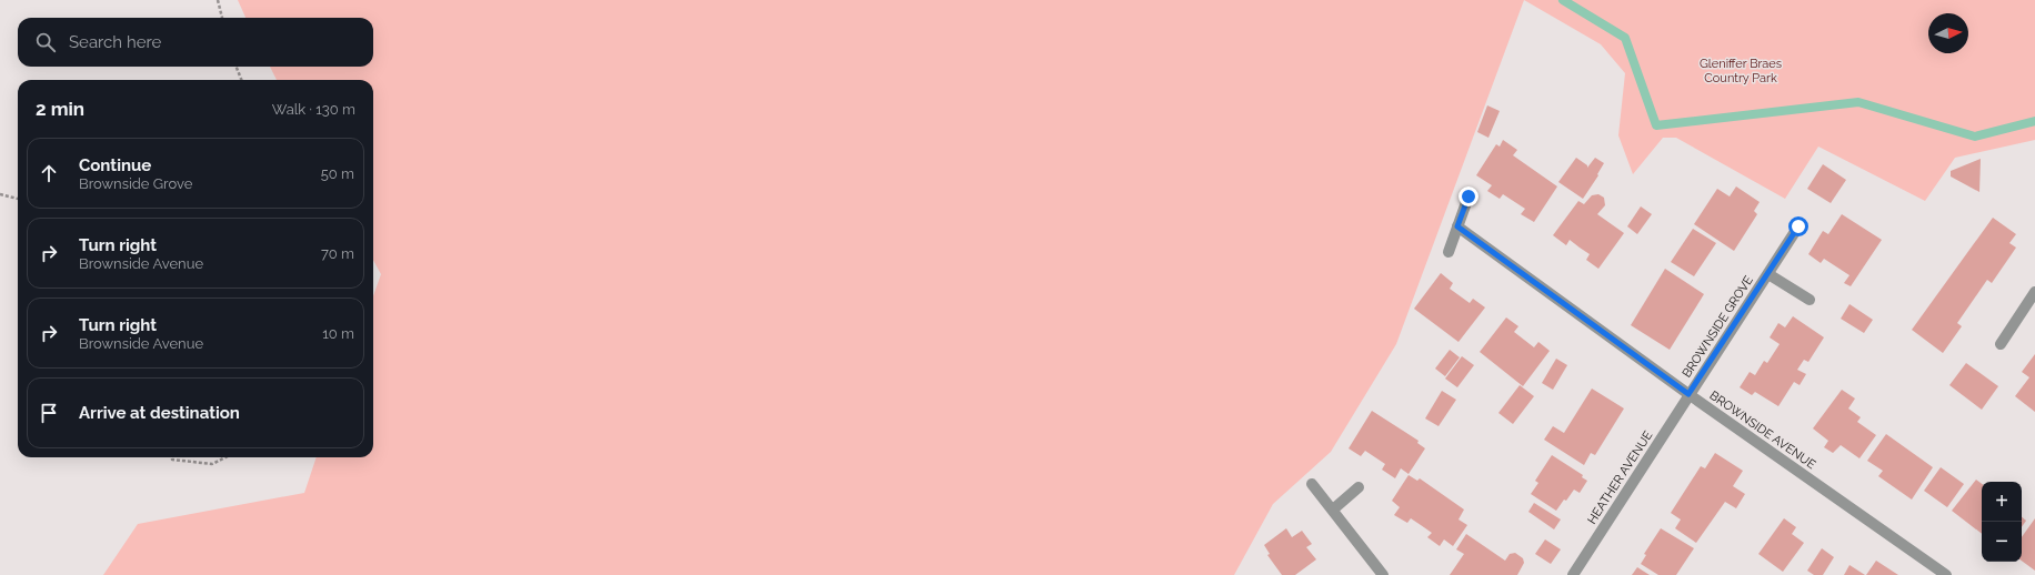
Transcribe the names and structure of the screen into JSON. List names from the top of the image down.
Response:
{
  "streets": {
    "street": ["BROWNSIDE GROVE", "BROWNSIDE AVENUE", "HEATHER AVENUE"]
  },
  "crossings": [
    ["BROWNSIDE GROVE", "BROWNSIDE AVENUE"],
    ["BROWNSIDE GROVE", "HEATHER AVENUE"],
    ["BROWNSIDE AVENUE", "HEATHER AVENUE"]
  ],
  "parks": ["Gleniffer Braes Country Park"],
  "north": "right",
  "page": {
    "search": "Search here",
    "heading": ["2 min", "Walk · 130 m"],
    "list": [
      ["Continue", "Brownside Grove", "50 m"],
      ["Turn right", "Brownside Avenue", "70 m"],
      ["Turn right", "Brownside Avenue", "10 m"],
      "Arrive at destination"
    ],
    "map_buttons": ["+", "−"]
  }
}
